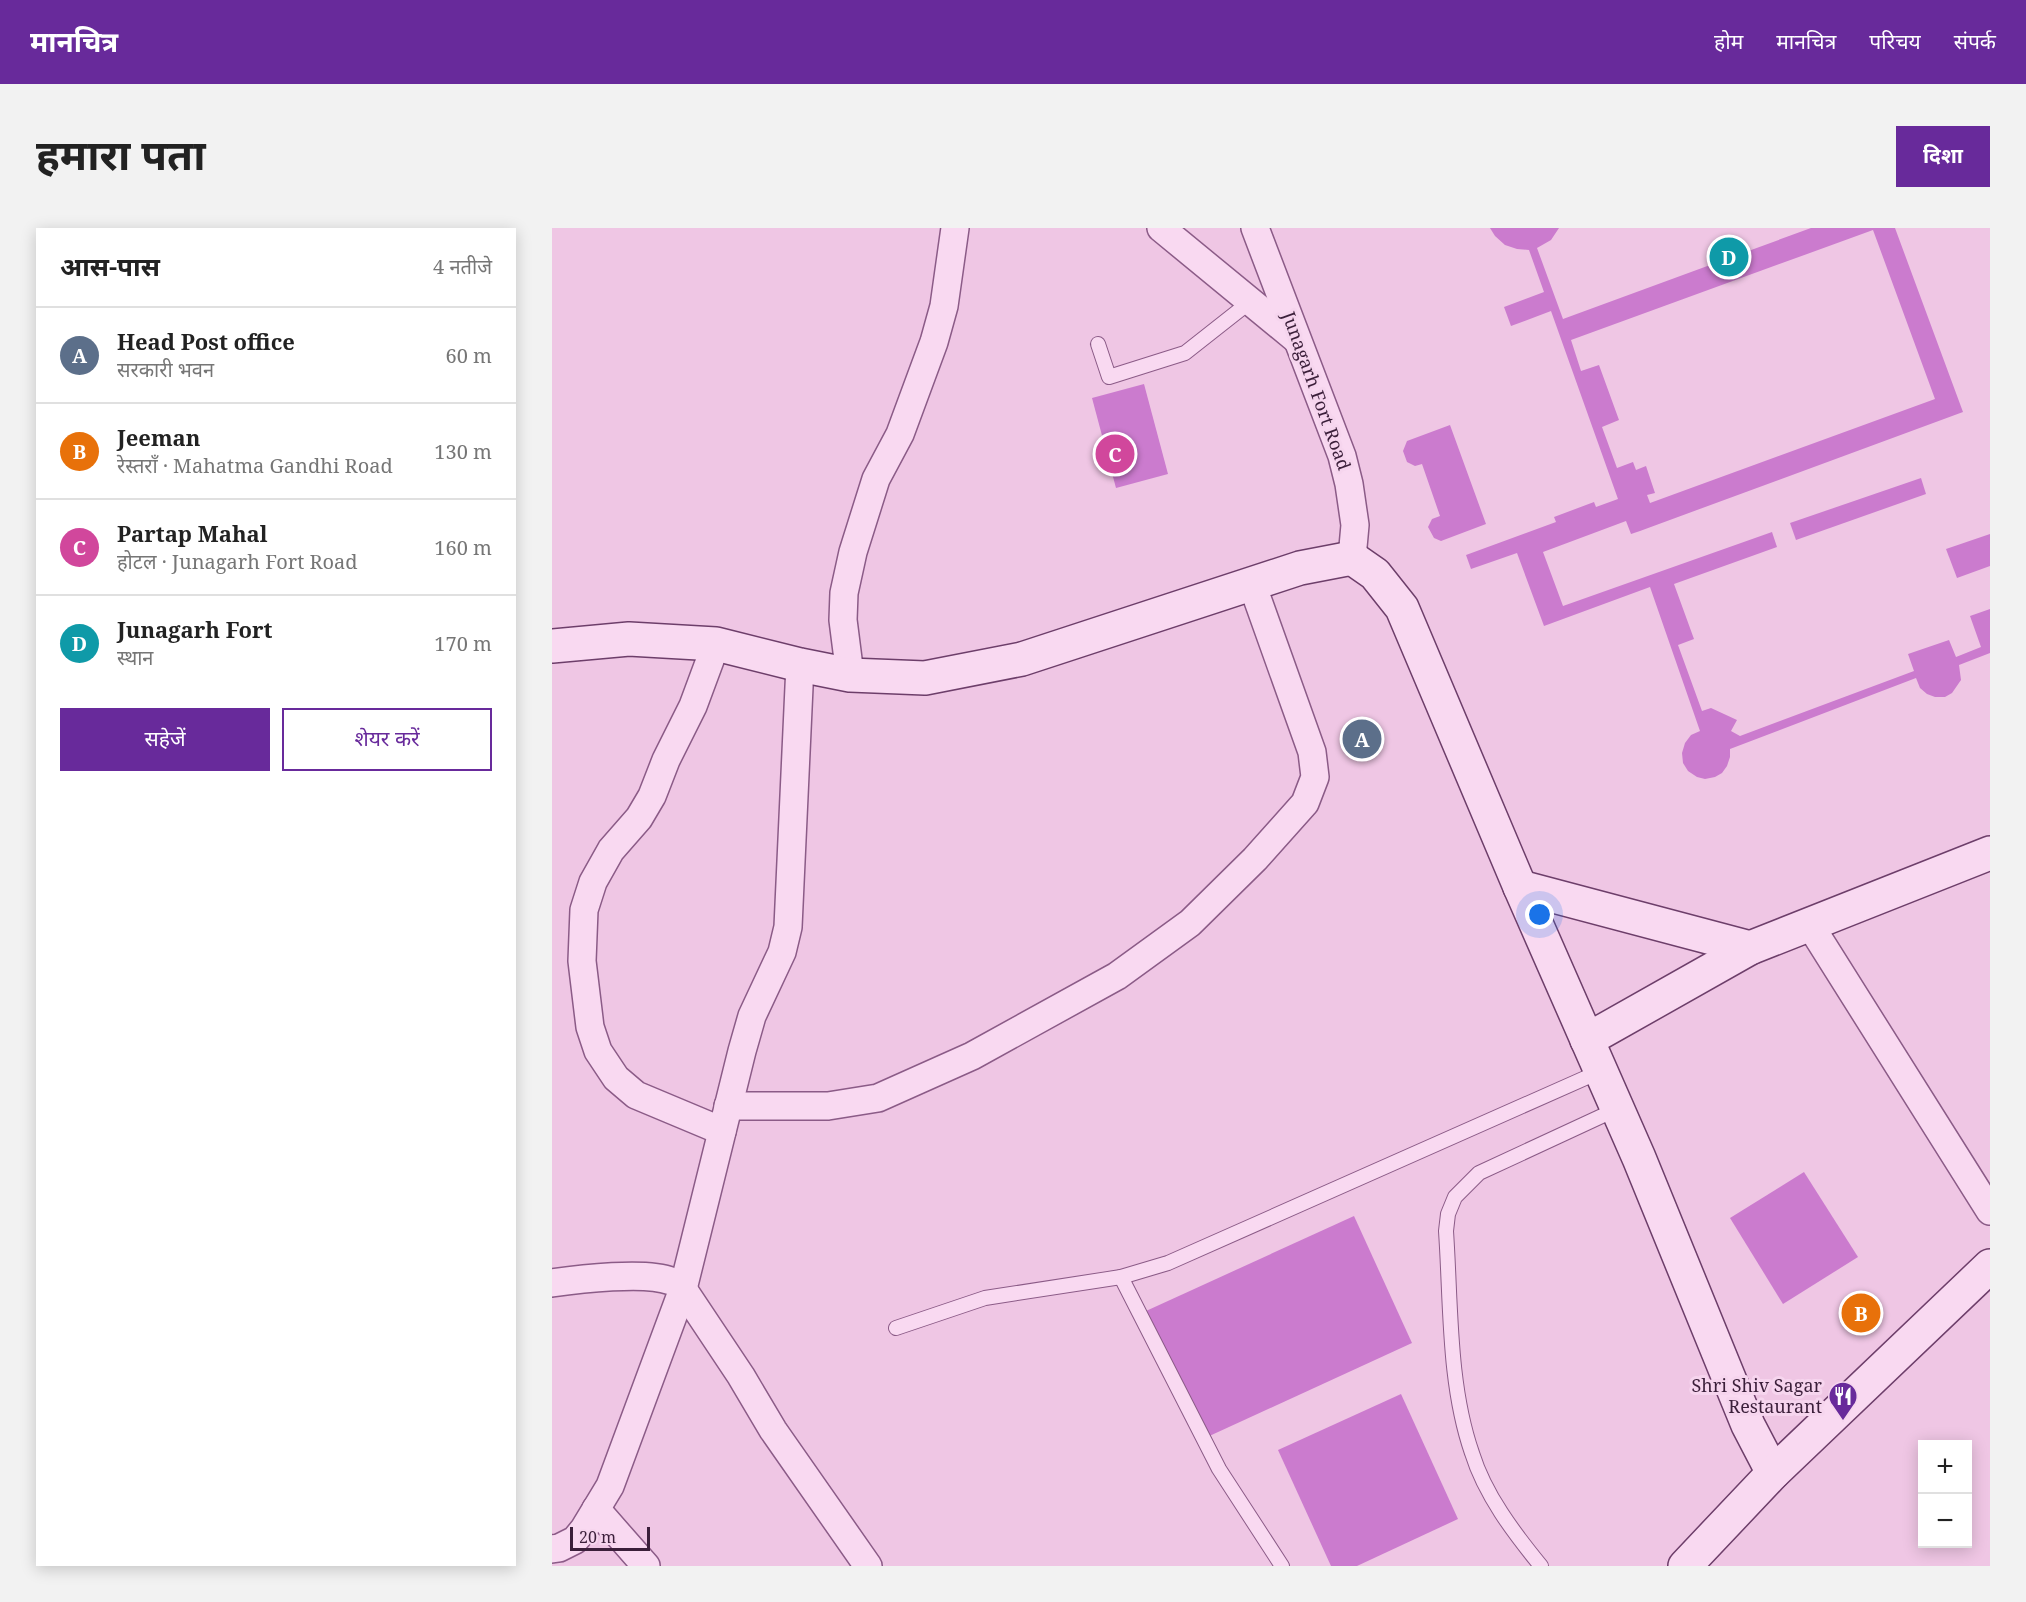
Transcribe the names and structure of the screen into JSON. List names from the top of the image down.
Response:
{
  "streets": {
    "street": ["Junagarh Fort Road"]
  },
  "places": {
    "restaurant": ["Shri Shiv Sagar Restaurant"]
  },
  "scale_bar": "20 m",
  "page": {
    "header": "मानचित्र",
    "nav": [
      "होम",
      "मानचित्र",
      "परिचय",
      "संपर्क"
    ],
    "title": "हमारा पता",
    "buttons": [
      "दिशा",
      ["सहेजें", "शेयर करें"]
    ],
    "heading": ["आस-पास", "4 नतीजे"],
    "pins": [
      "D",
      "C",
      "A",
      "B"
    ],
    "list": [
      {
        "mark": "A",
        "name": "Head Post office",
        "note": "सरकारी भवन",
        "value": "60 m"
      },
      {
        "mark": "B",
        "name": "Jeeman",
        "note": "रेस्तराँ · Mahatma Gandhi Road",
        "value": "130 m"
      },
      {
        "mark": "C",
        "name": "Partap Mahal",
        "note": "होटल · Junagarh Fort Road",
        "value": "160 m"
      },
      {
        "mark": "D",
        "name": "Junagarh Fort",
        "note": "स्थान",
        "value": "170 m"
      }
    ],
    "map_buttons": ["+", "−"],
    "scale": "20 m"
  }
}
